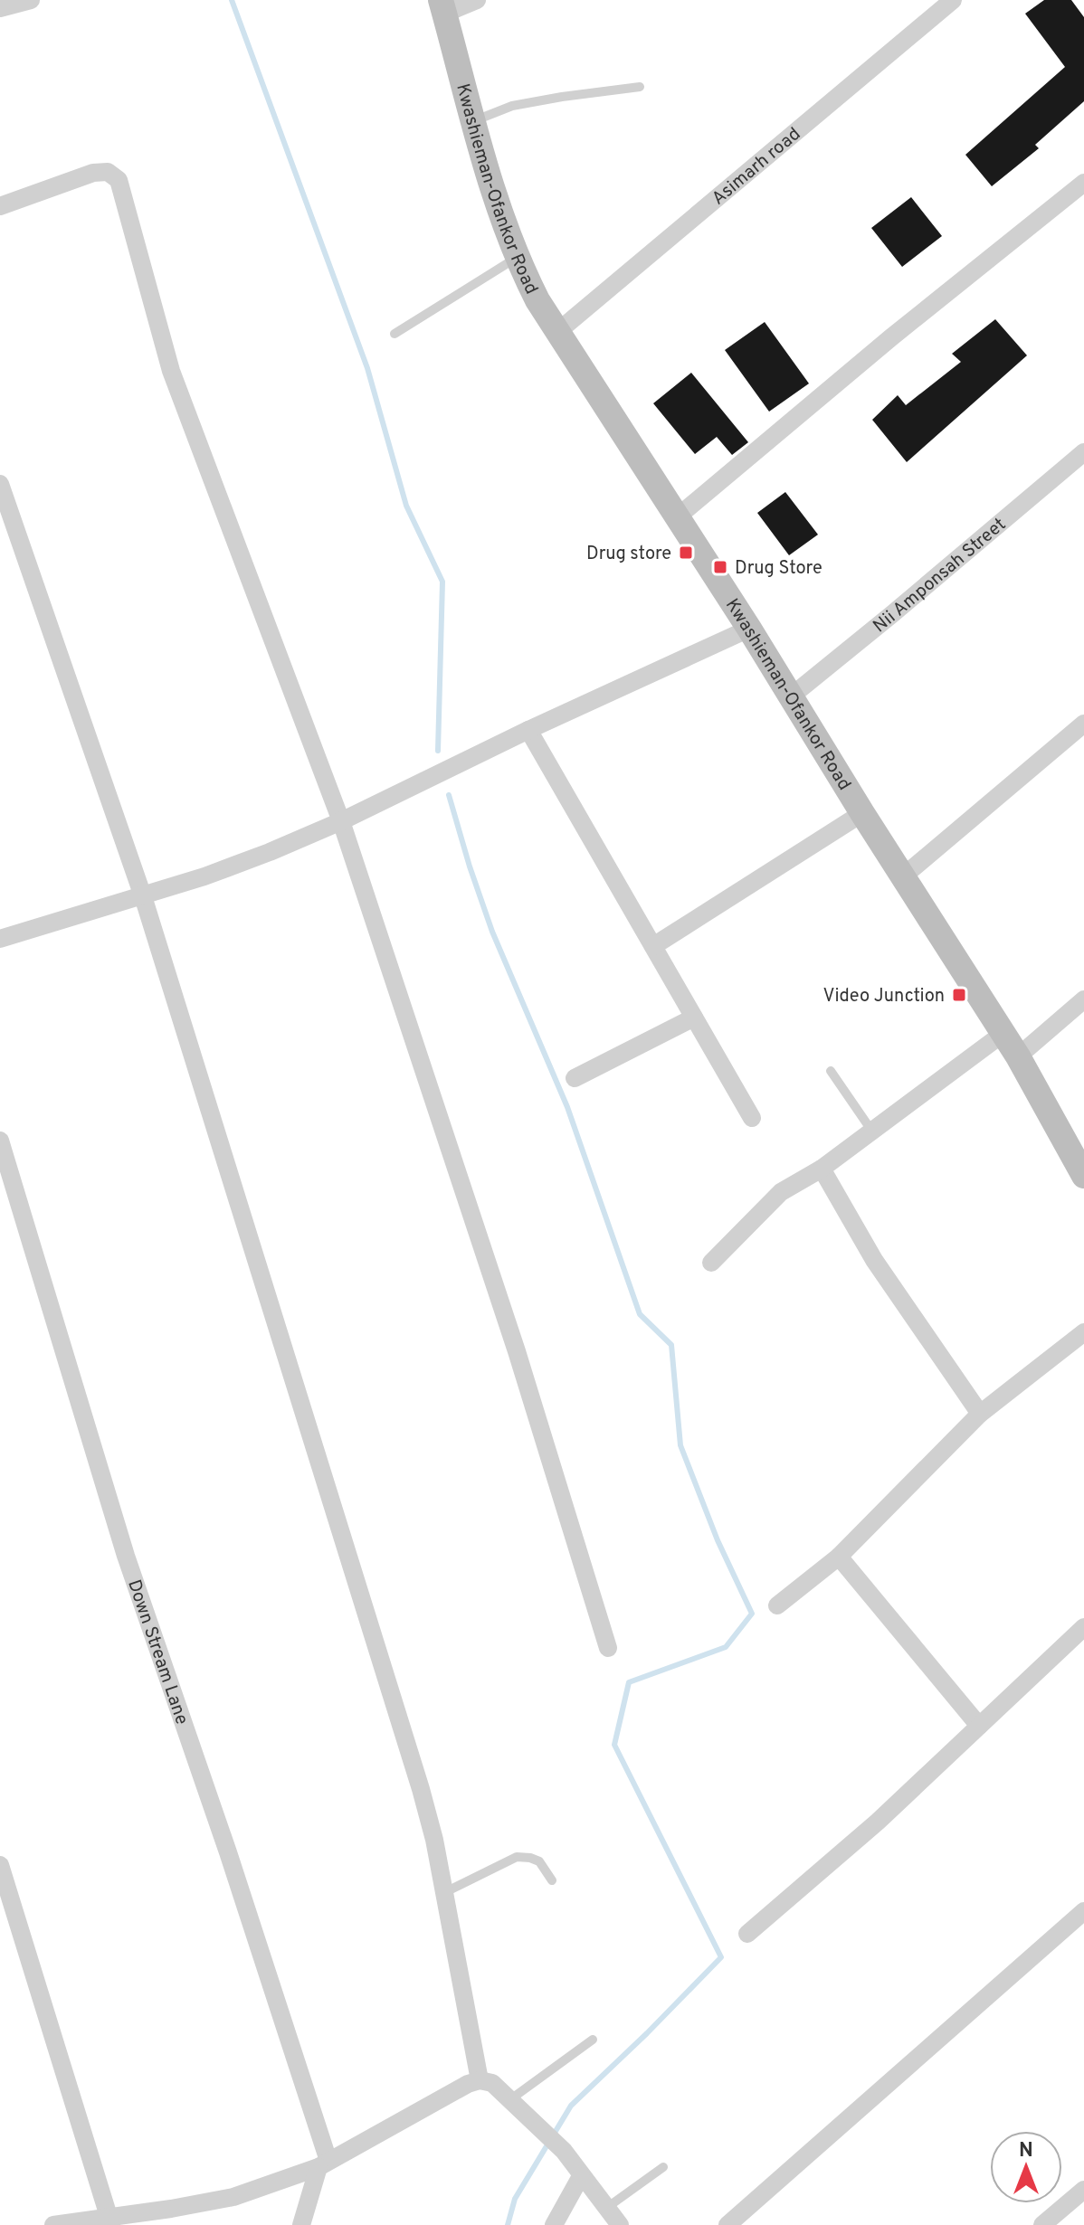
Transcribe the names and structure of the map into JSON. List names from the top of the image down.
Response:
{
  "streets": {
    "main road": ["Kwashieman-Ofankor Road"],
    "street": ["Asimarh road", "Nii Amponsah Street", "Down Stream Lane"]
  },
  "crossings": [
    ["Asimarh road", "Kwashieman-Ofankor Road"],
    ["Kwashieman-Ofankor Road", "Nii Amponsah Street"]
  ],
  "places": {
    "transit": ["Drug store", "Drug Store", "Video Junction"]
  },
  "north": "top"
}
